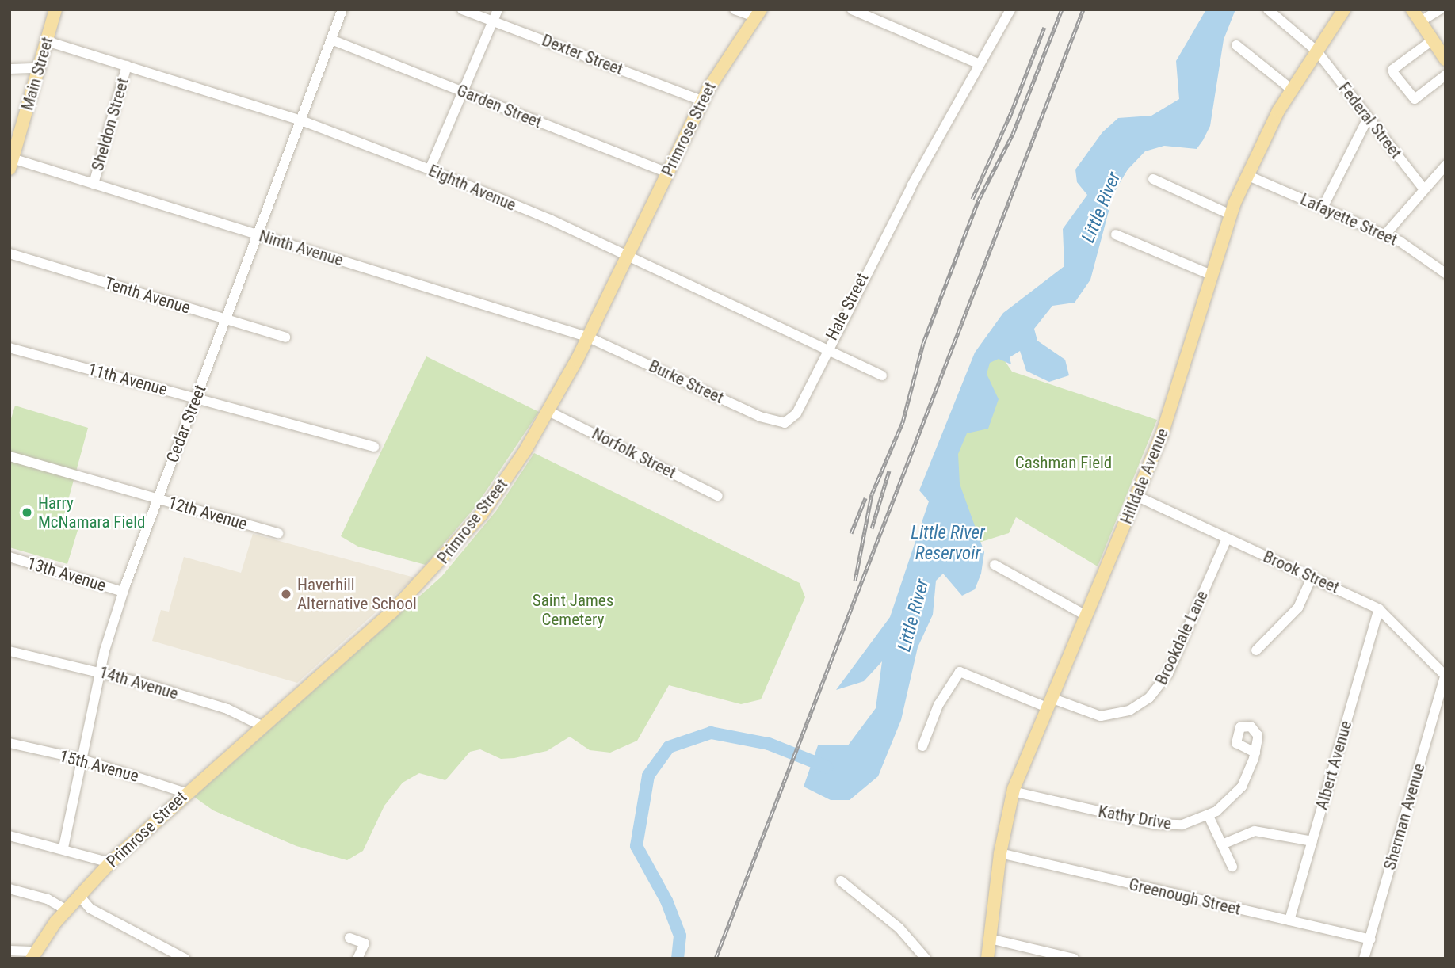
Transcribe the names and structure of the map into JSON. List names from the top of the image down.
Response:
{
  "streets": {
    "main road": ["Main Street", "Primrose Street", "Hilldale Avenue"],
    "street": [
      "Dexter Street",
      "Garden Street",
      "Federal Street",
      "Sheldon Street",
      "Eighth Avenue",
      "Lafayette Street",
      "Ninth Avenue",
      "Tenth Avenue",
      "Hale Street",
      "11th Avenue",
      "Burke Street",
      "Cedar Street",
      "Norfolk Street",
      "12th Avenue",
      "Brook Street",
      "13th Avenue",
      "Brookdale Lane",
      "14th Avenue",
      "Albert Avenue",
      "15th Avenue",
      "Sherman Avenue",
      "Kathy Drive",
      "Greenough Street"
    ]
  },
  "crossings": [
    ["Dexter Street", "Primrose Street"],
    ["Main Street", "Eighth Avenue"],
    ["Main Street", "Ninth Avenue"],
    ["Garden Street", "Primrose Street"],
    ["Garden Street", "Cedar Street"],
    ["Federal Street", "Hilldale Avenue"],
    ["Sheldon Street", "Eighth Avenue"],
    ["Sheldon Street", "Ninth Avenue"],
    ["Primrose Street", "Eighth Avenue"],
    ["Primrose Street", "Ninth Avenue"],
    ["Primrose Street", "Burke Street"],
    ["Primrose Street", "Norfolk Street"],
    ["Primrose Street", "14th Avenue"],
    ["Primrose Street", "15th Avenue"],
    ["Eighth Avenue", "Hale Street"],
    ["Eighth Avenue", "Cedar Street"],
    ["Lafayette Street", "Hilldale Avenue"],
    ["Ninth Avenue", "Burke Street"],
    ["Ninth Avenue", "Cedar Street"],
    ["Tenth Avenue", "Cedar Street"],
    ["Hale Street", "Burke Street"],
    ["11th Avenue", "Cedar Street"],
    ["Cedar Street", "12th Avenue"],
    ["Cedar Street", "13th Avenue"],
    ["Cedar Street", "14th Avenue"],
    ["Cedar Street", "15th Avenue"],
    ["Hilldale Avenue", "Brook Street"],
    ["Hilldale Avenue", "Brookdale Lane"],
    ["Hilldale Avenue", "Kathy Drive"],
    ["Hilldale Avenue", "Greenough Street"],
    ["Brook Street", "Brookdale Lane"],
    ["Brook Street", "Albert Avenue"],
    ["Brook Street", "Sherman Avenue"],
    ["Albert Avenue", "Greenough Street"],
    ["Sherman Avenue", "Greenough Street"]
  ],
  "water": ["Little River", "Little River Reservoir"],
  "parks": ["Cashman Field", "Saint James Cemetery"],
  "places": ["Harry McNamara Field", "Haverhill Alternative School"]
}
